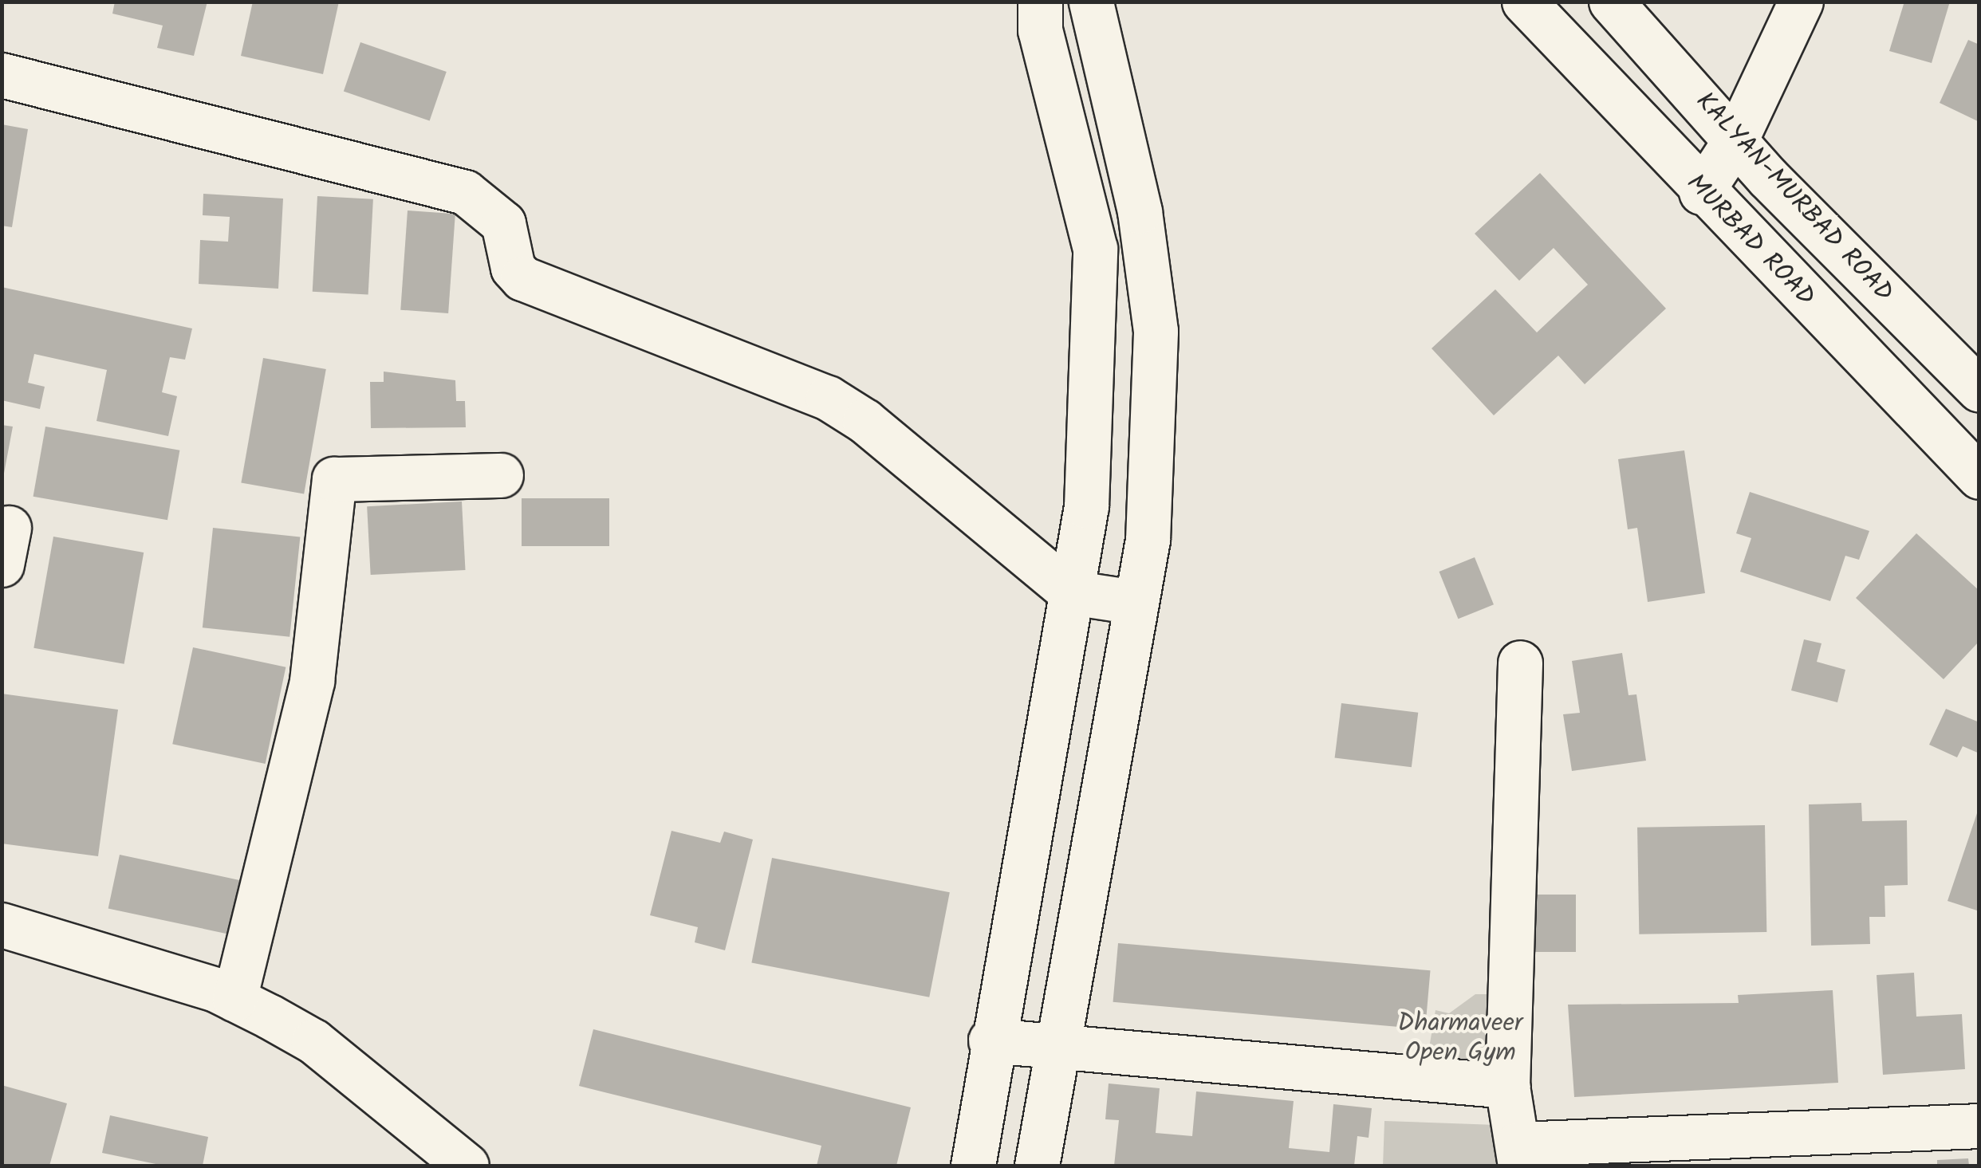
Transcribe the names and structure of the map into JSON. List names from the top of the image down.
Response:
{
  "streets": {
    "main road": ["KALYAN-MURBAD ROAD", "MURBAD ROAD"]
  },
  "parks": ["Dharmaveer Open Gym"]
}
